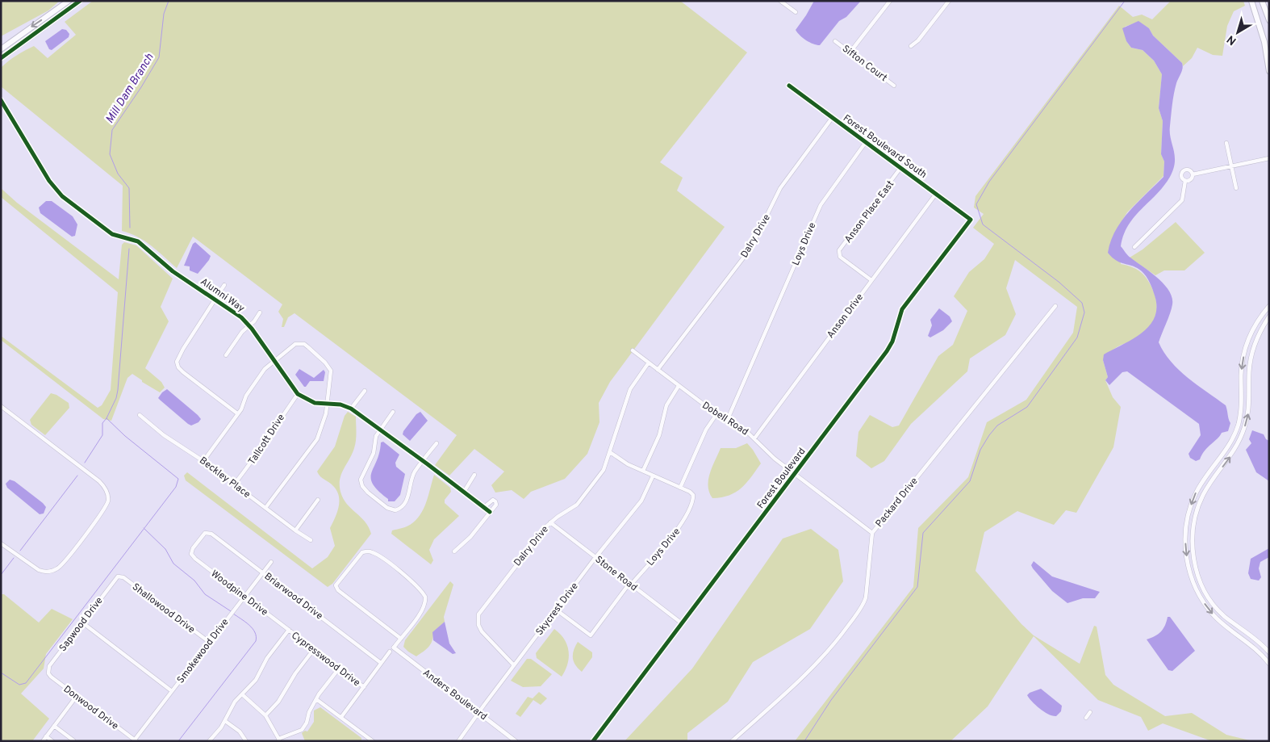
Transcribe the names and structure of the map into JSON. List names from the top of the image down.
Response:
{
  "streets": {
    "street": [
      "Sifton Court",
      "Forest Boulevard South",
      "Anson Place East",
      "Dalry Drive",
      "Loys Drive",
      "Alumni Way",
      "Anson Drive",
      "Dobell Road",
      "Tallcott Drive",
      "Beckley Place",
      "Forest Boulevard",
      "Packard Drive",
      "Stone Road",
      "Woodpine Drive",
      "Briarwood Drive",
      "Shallowood Drive",
      "Skycrest Drive",
      "Sapwood Drive",
      "Smokewood Drive",
      "Cypresswood Drive",
      "Anders Boulevard",
      "Donwood Drive"
    ]
  },
  "crossings": [
    ["Forest Boulevard South", "Anson Place East"],
    ["Forest Boulevard South", "Dalry Drive"],
    ["Forest Boulevard South", "Loys Drive"],
    ["Forest Boulevard South", "Anson Drive"],
    ["Forest Boulevard South", "Forest Boulevard"],
    ["Anson Place East", "Anson Drive"],
    ["Dalry Drive", "Dobell Road"],
    ["Dalry Drive", "Stone Road"],
    ["Dalry Drive", "Skycrest Drive"],
    ["Loys Drive", "Dobell Road"],
    ["Loys Drive", "Stone Road"],
    ["Loys Drive", "Skycrest Drive"],
    ["Alumni Way", "Tallcott Drive"],
    ["Anson Drive", "Dobell Road"],
    ["Dobell Road", "Forest Boulevard"],
    ["Dobell Road", "Packard Drive"],
    ["Tallcott Drive", "Beckley Place"],
    ["Forest Boulevard", "Stone Road"],
    ["Stone Road", "Skycrest Drive"],
    ["Woodpine Drive", "Briarwood Drive"],
    ["Woodpine Drive", "Smokewood Drive"],
    ["Woodpine Drive", "Cypresswood Drive"],
    ["Briarwood Drive", "Smokewood Drive"],
    ["Shallowood Drive", "Sapwood Drive"],
    ["Shallowood Drive", "Smokewood Drive"],
    ["Skycrest Drive", "Anders Boulevard"],
    ["Sapwood Drive", "Donwood Drive"],
    ["Smokewood Drive", "Donwood Drive"]
  ],
  "water": ["Mill Dam Branch"],
  "north": "bottom left"
}
